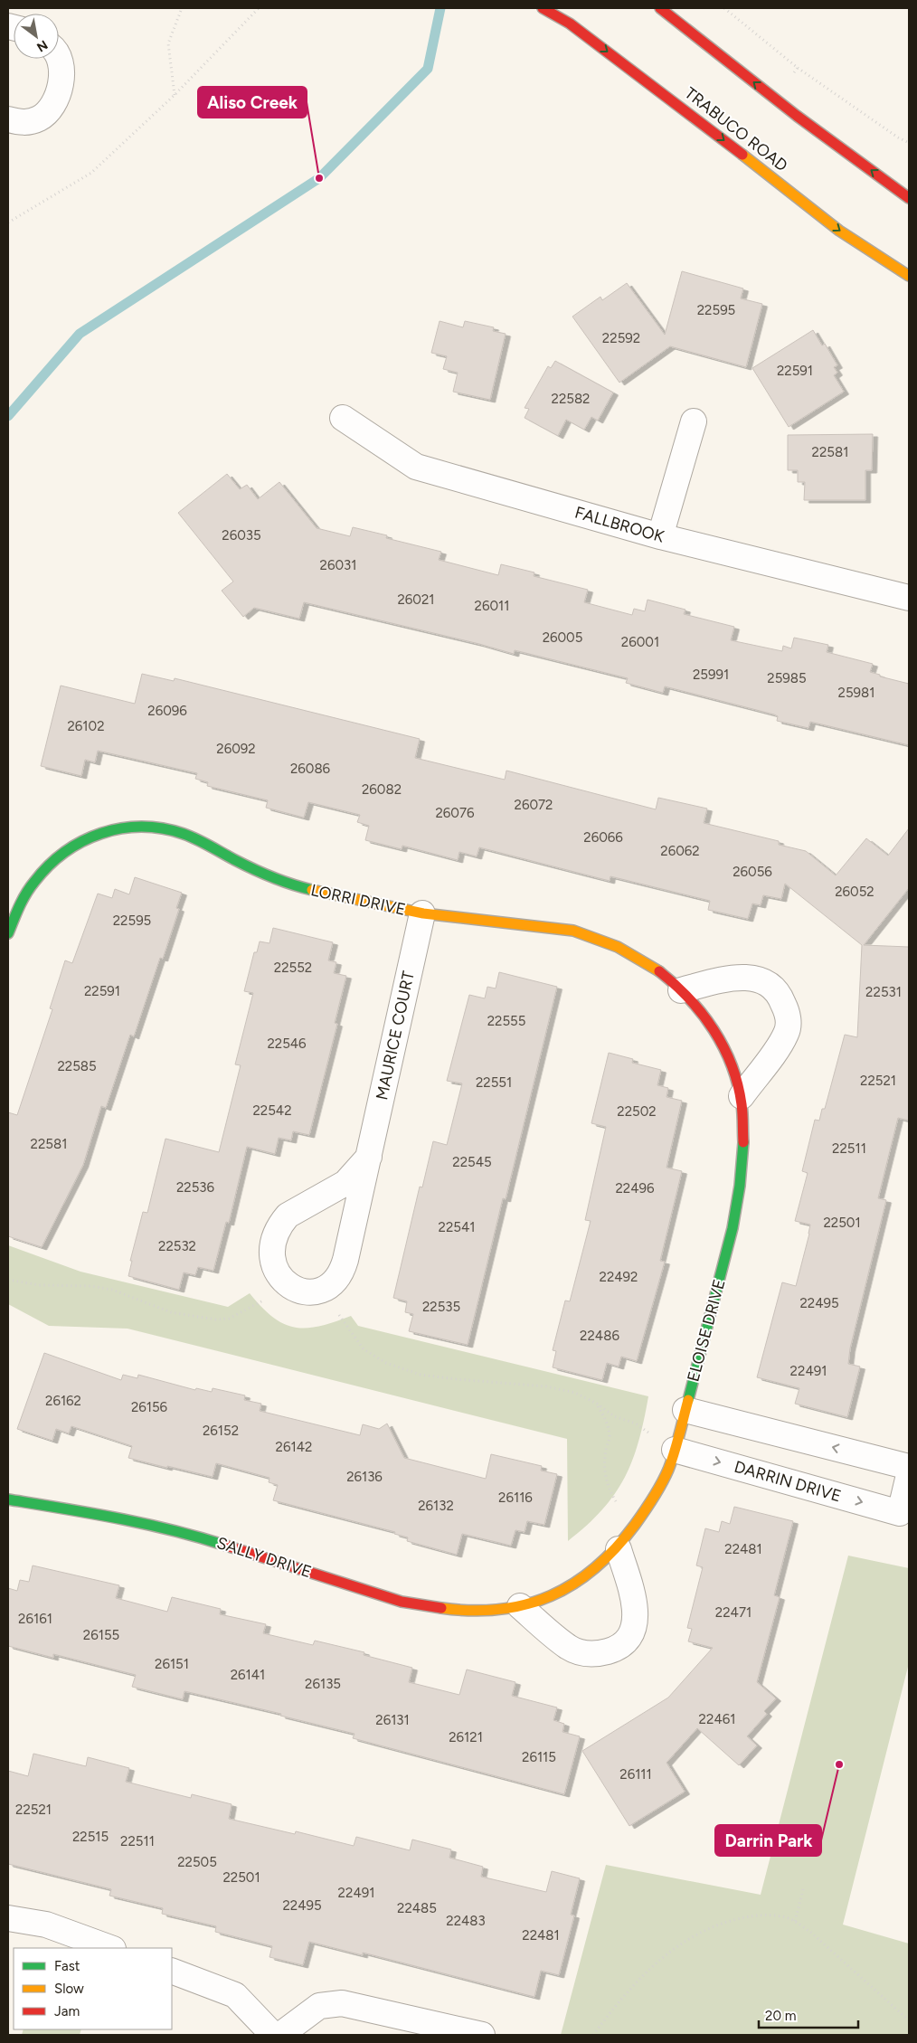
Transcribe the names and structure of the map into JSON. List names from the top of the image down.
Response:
{
  "streets": {
    "street": [
      "TRABUCO ROAD",
      "FALLBROOK",
      "LORRI DRIVE",
      "MAURICE COURT",
      "ELOISE DRIVE",
      "DARRIN DRIVE",
      "SALLY DRIVE"
    ]
  },
  "crossings": [
    ["LORRI DRIVE", "MAURICE COURT"],
    ["LORRI DRIVE", "ELOISE DRIVE"],
    ["ELOISE DRIVE", "DARRIN DRIVE"],
    ["ELOISE DRIVE", "SALLY DRIVE"]
  ],
  "one_way": ["DARRIN DRIVE"],
  "places": ["Aliso Creek", "Darrin Park"],
  "house_numbers": [
    "22595",
    "22592",
    "22591",
    "22582",
    "22581",
    "26035",
    "26031",
    "26021",
    "26011",
    "26005",
    "26001",
    "25991",
    "25985",
    "25981",
    "26096",
    "26102",
    "26092",
    "26086",
    "26082",
    "26072",
    "26076",
    "26066",
    "26062",
    "26056",
    "26052",
    "22595",
    "22552",
    "22591",
    "22531",
    "22555",
    "22546",
    "22585",
    "22521",
    "22551",
    "22542",
    "22502",
    "22581",
    "22511",
    "22545",
    "22536",
    "22496",
    "22501",
    "22541",
    "22532",
    "22492",
    "22495",
    "22535",
    "22486",
    "22491",
    "26162",
    "26156",
    "26152",
    "26142",
    "26136",
    "26116",
    "26132",
    "22481",
    "22471",
    "26161",
    "26155",
    "26151",
    "26141",
    "26135",
    "22461",
    "26131",
    "26121",
    "26115",
    "26111",
    "22521",
    "22515",
    "22511",
    "22505",
    "22501",
    "22491",
    "22495",
    "22485",
    "22483",
    "22481"
  ],
  "legend": ["Fast", "Slow", "Jam"],
  "scale_bar": "20 m",
  "north": "bottom right"
}
